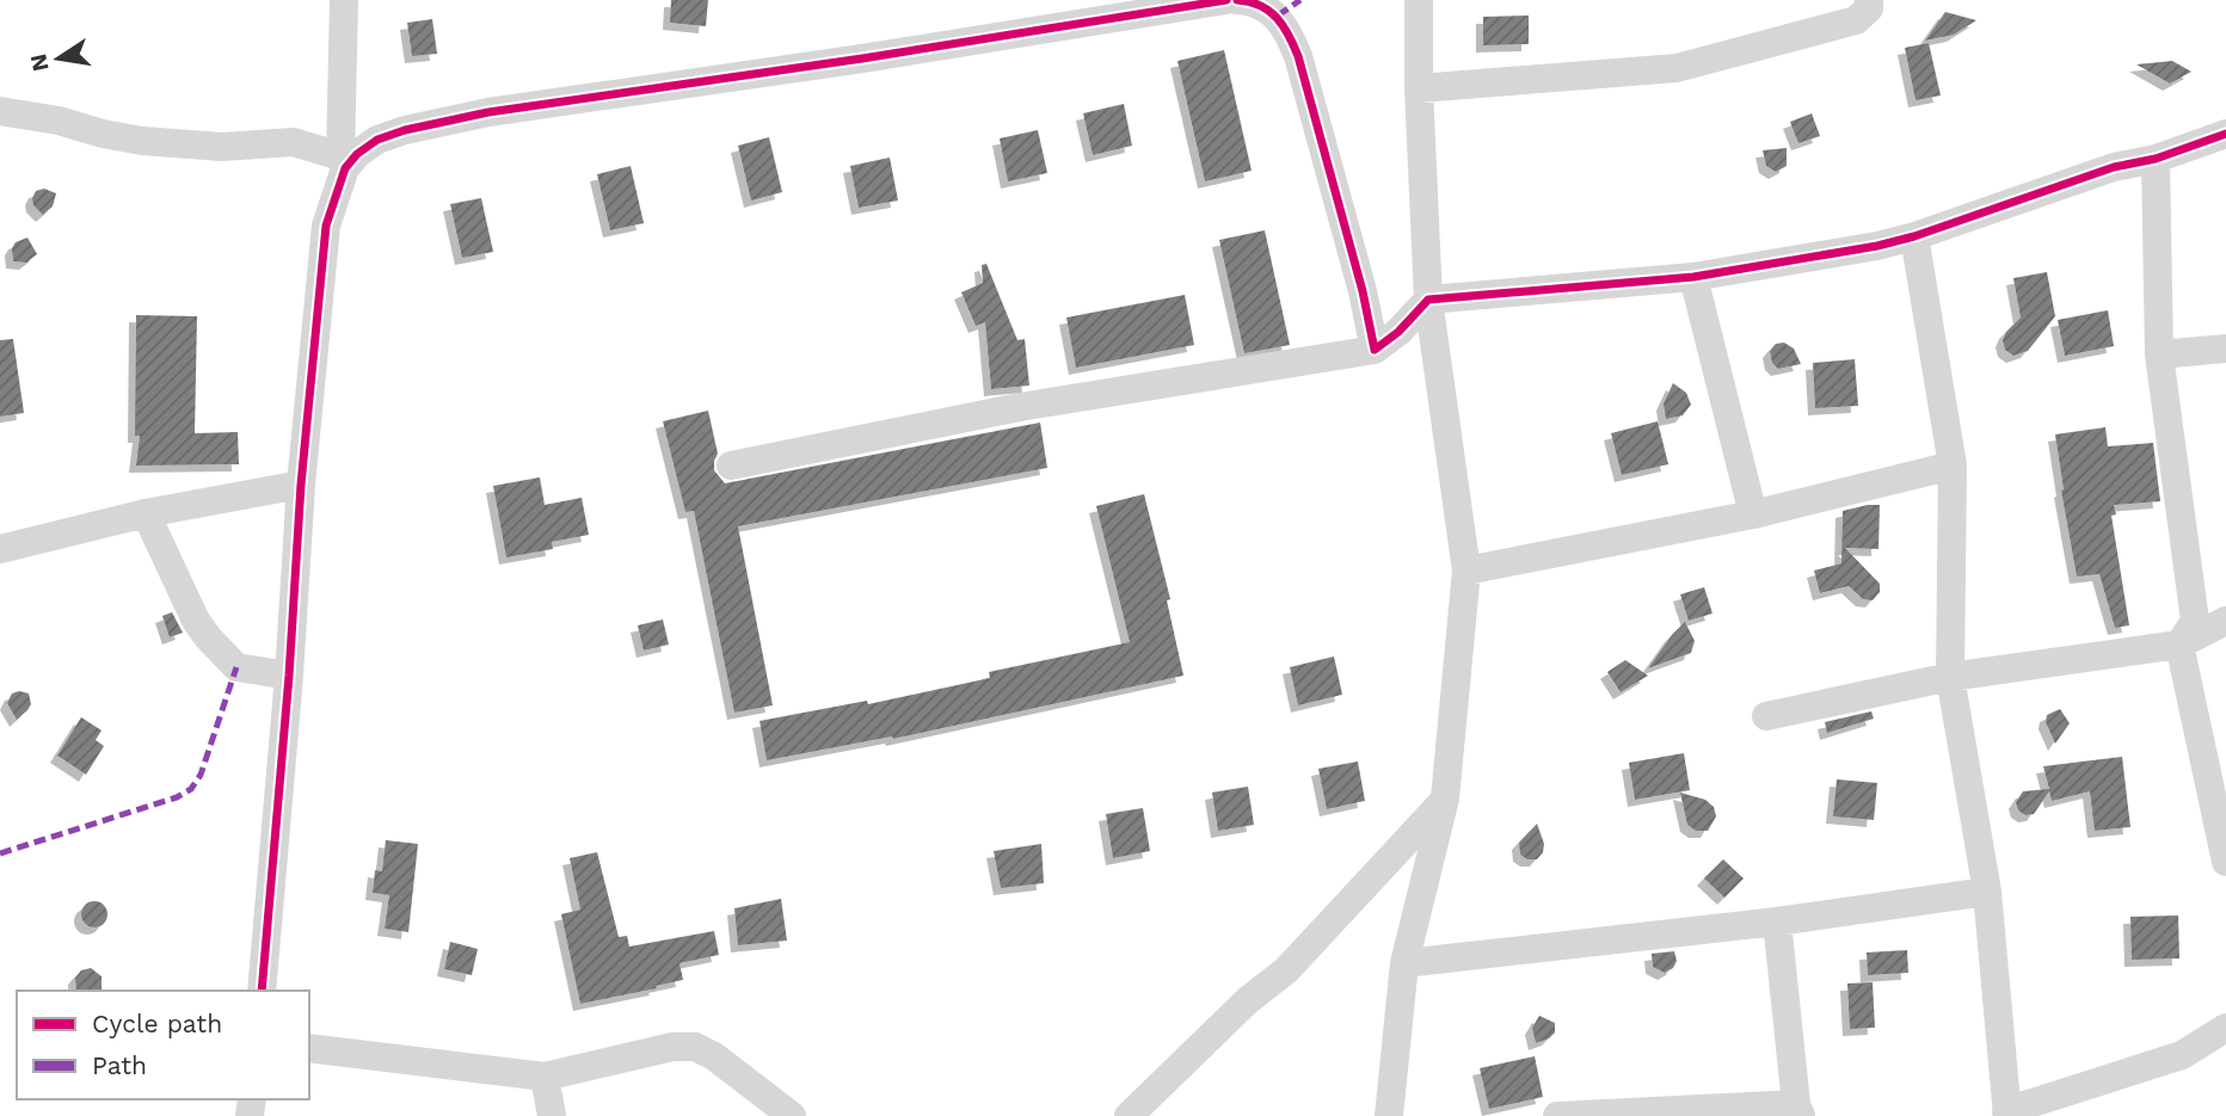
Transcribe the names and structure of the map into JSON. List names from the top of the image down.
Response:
{
  "legend": ["Cycle path", "Path"],
  "north": "left"
}
